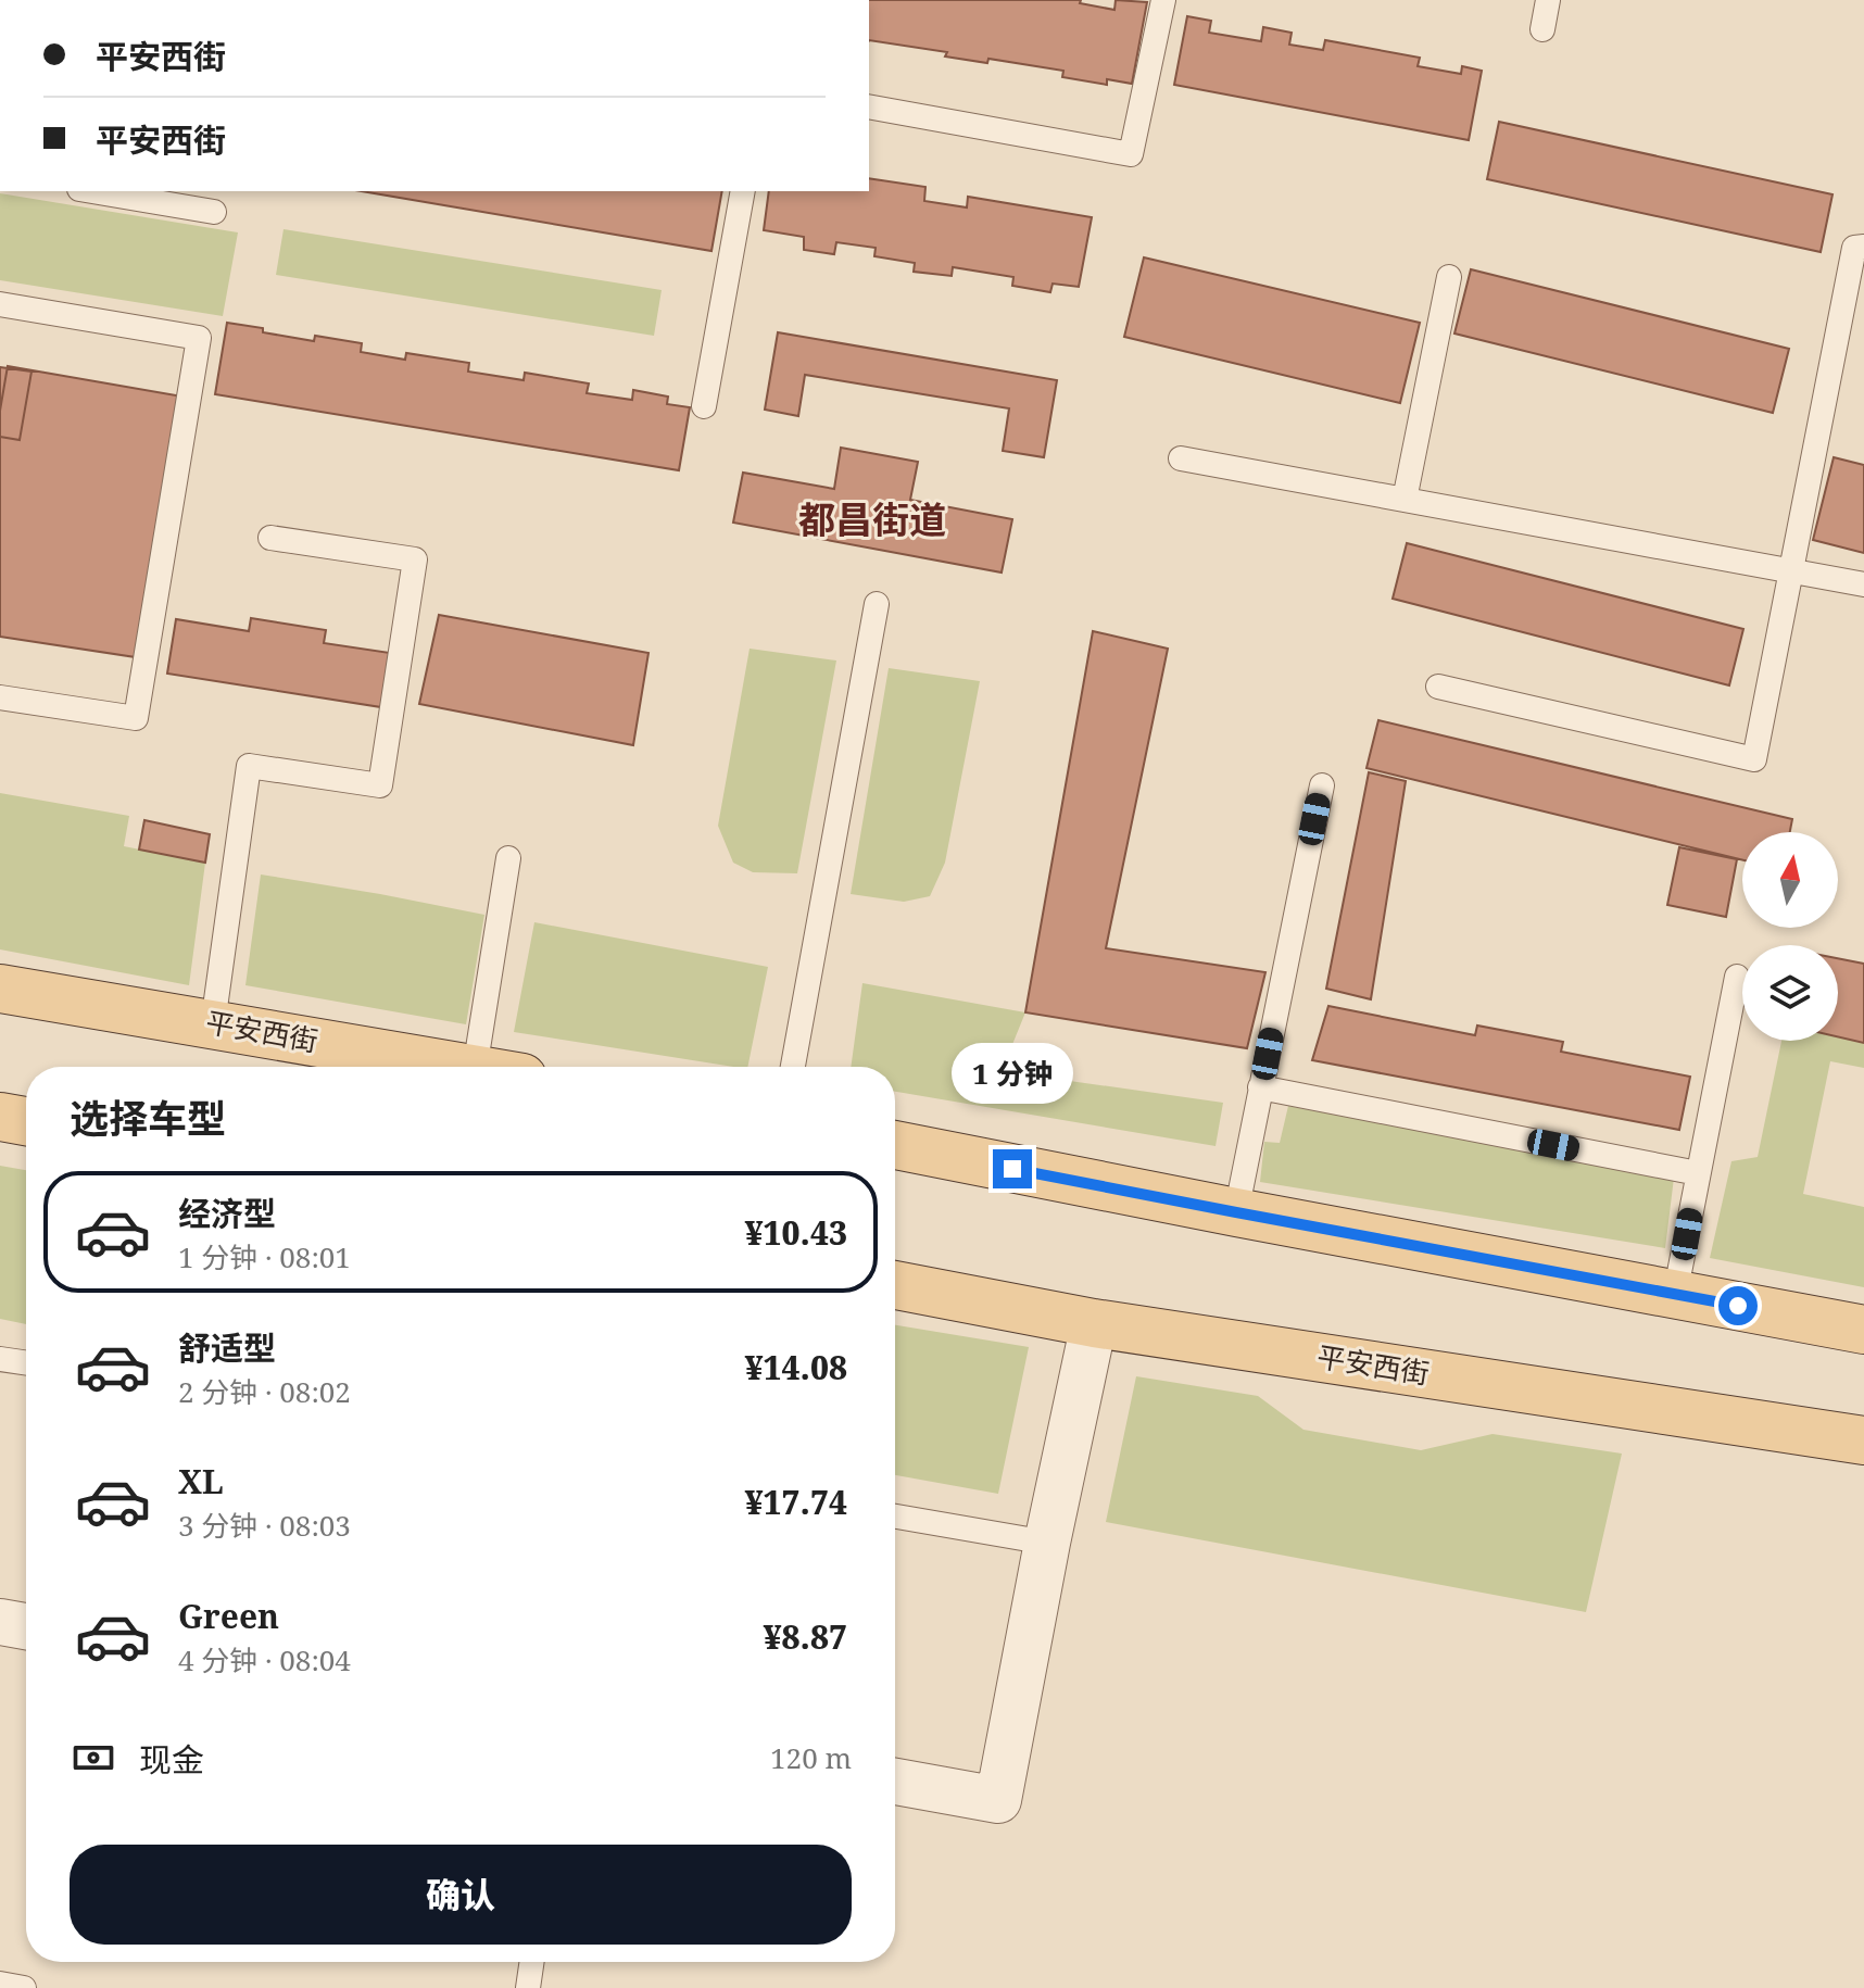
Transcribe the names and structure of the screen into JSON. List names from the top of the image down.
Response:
{
  "streets": {
    "main road": ["平安西街"]
  },
  "districts": ["都昌街道"],
  "north": "top",
  "page": {
    "banner": ["平安西街", "平安西街"],
    "bubble": "1 分钟",
    "heading": "选择车型",
    "list": [
      {
        "name": "经济型",
        "note": "1 分钟 · 08:01",
        "value": "¥10.43"
      },
      {
        "name": "舒适型",
        "note": "2 分钟 · 08:02",
        "value": "¥14.08"
      },
      {
        "name": "XL",
        "note": "3 分钟 · 08:03",
        "value": "¥17.74"
      },
      {
        "name": "Green",
        "note": "4 分钟 · 08:04",
        "value": "¥8.87"
      }
    ],
    "pay": ["现金", "120 m"],
    "buttons": "确认"
  }
}
